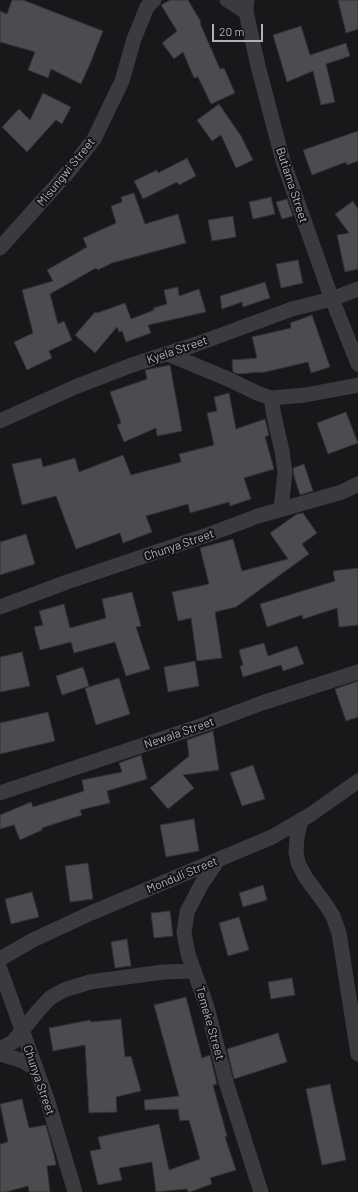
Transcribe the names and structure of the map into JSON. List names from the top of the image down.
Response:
{
  "streets": {
    "street": [
      "Misungwi Street",
      "Butiama Street",
      "Kyela Street",
      "Chunya Street",
      "Newala Street",
      "Monduli Street",
      "Temeke Street"
    ]
  },
  "crossings": [
    ["Butiama Street", "Kyela Street"],
    ["Monduli Street", "Temeke Street"]
  ],
  "scale_bar": "20 m"
}
